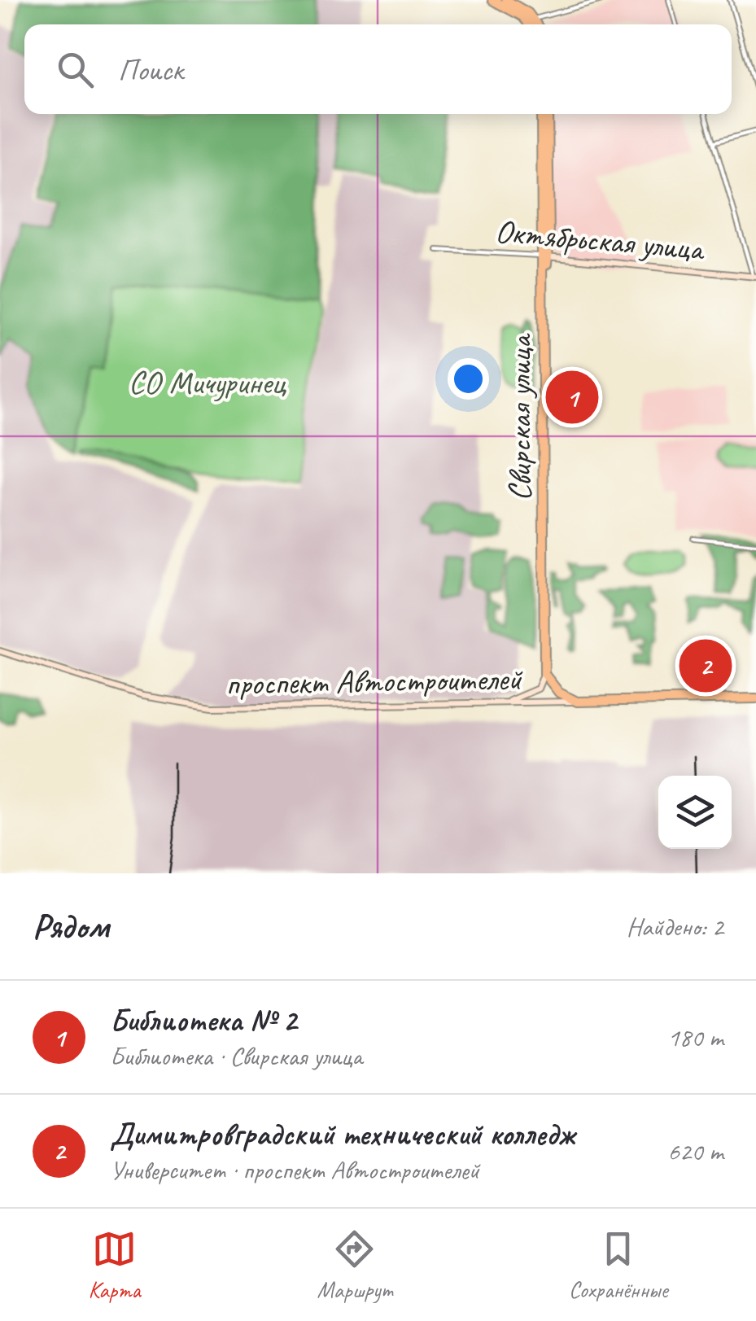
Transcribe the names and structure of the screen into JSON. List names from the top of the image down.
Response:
{
  "streets": {
    "highway": ["Свирская улица", "проспект Автостроителей"],
    "main road": ["Октябрьская улица"]
  },
  "crossings": [
    ["Октябрьская улица", "Свирская улица"]
  ],
  "parks": ["СО Мичуринец"],
  "page": {
    "search": "Поиск",
    "pins": ["1", "2"],
    "heading": ["Рядом", "Найдено: 2"],
    "list": [
      {
        "mark": "1",
        "name": "Библиотека № 2",
        "note": "Библиотека · Свирская улица",
        "value": "180 m"
      },
      {
        "mark": "2",
        "name": "Димитровградский технический колледж",
        "note": "Университет · проспект Автостроителей",
        "value": "620 m"
      }
    ],
    "nav": ["Карта", "Маршрут", "Сохранённые"]
  }
}
